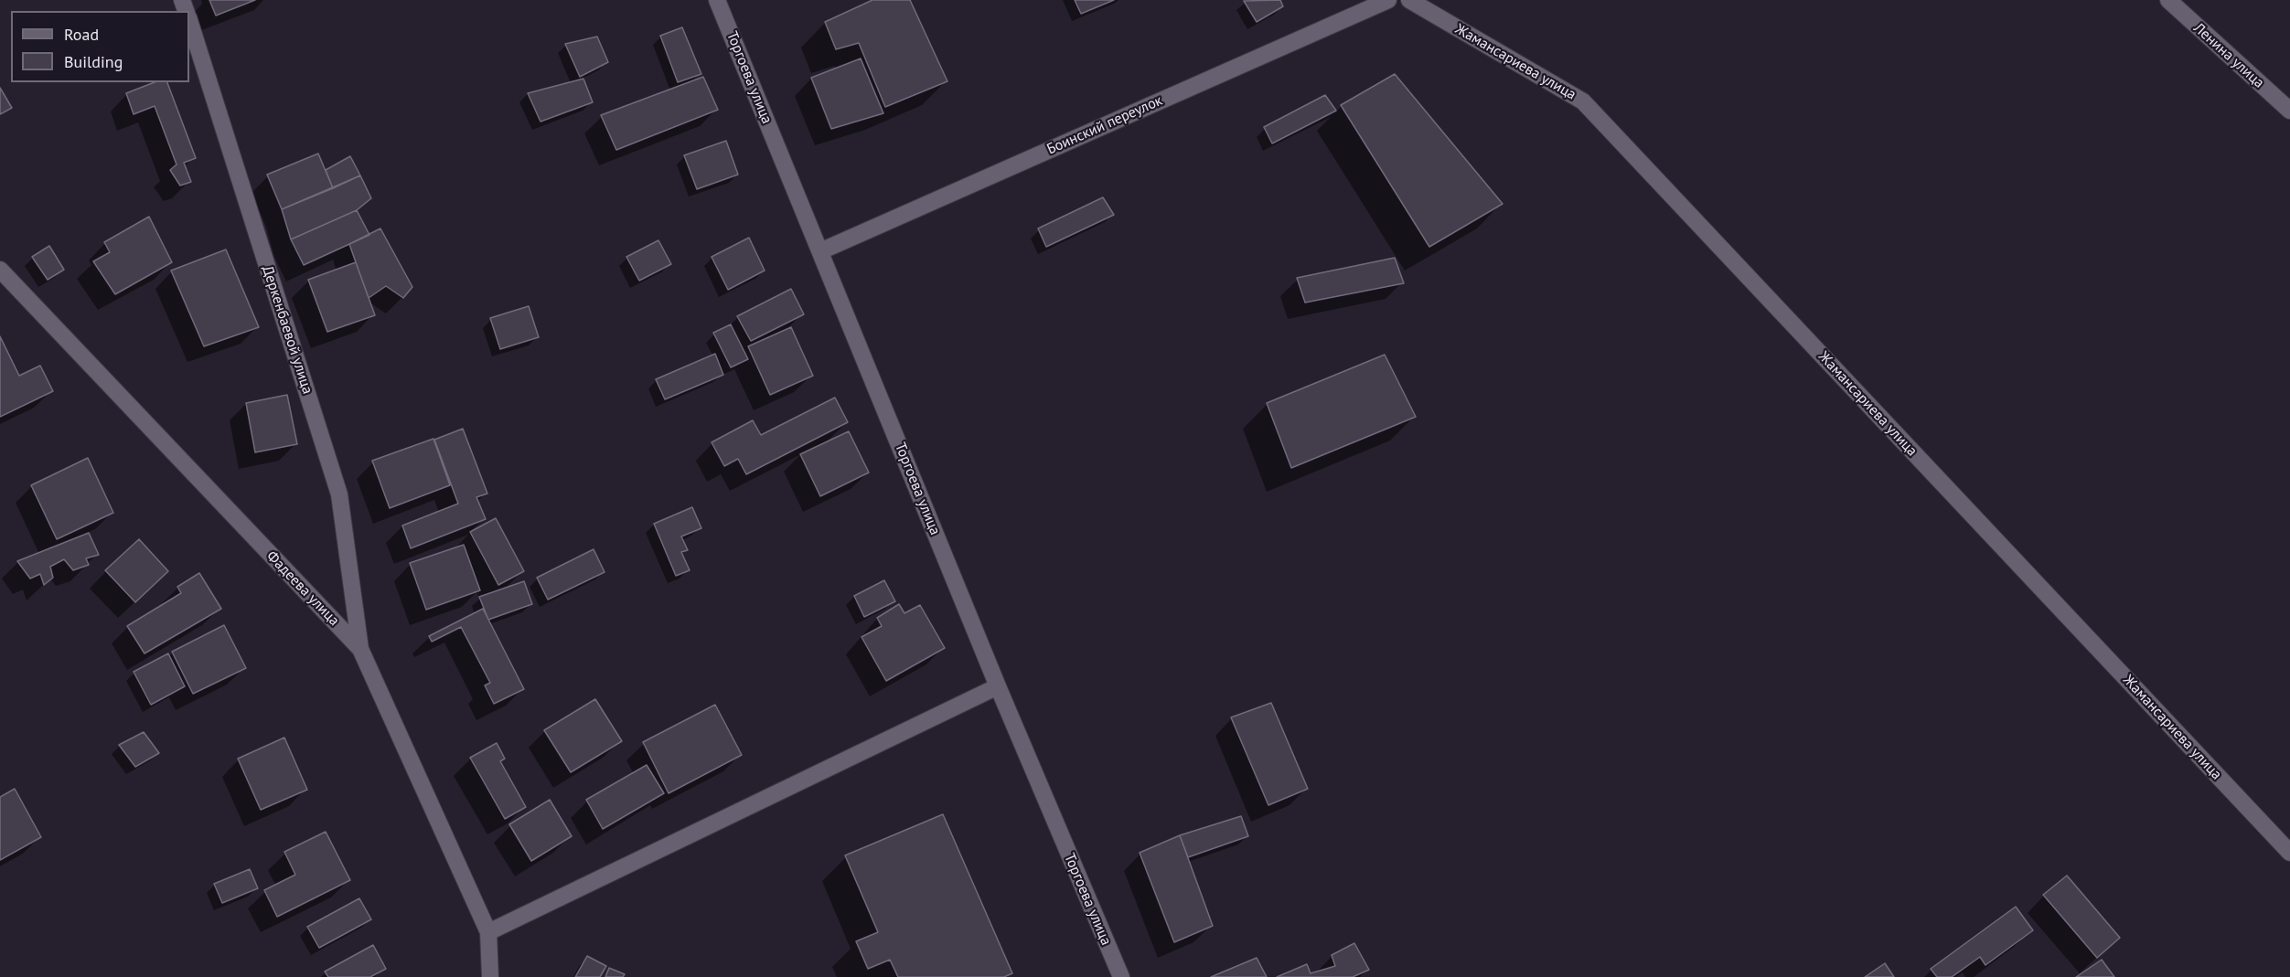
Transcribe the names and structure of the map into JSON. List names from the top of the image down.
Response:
{
  "streets": {
    "street": [
      "Ленина улица",
      "Жамансариева улица",
      "Торгоева улица",
      "Боинский переулок",
      "Деркенбаевой улица",
      "Фадеева улица"
    ]
  },
  "crossings": [
    ["Торгоева улица", "Боинский переулок"],
    ["Деркенбаевой улица", "Фадеева улица"]
  ],
  "legend": ["Road", "Building"]
}
